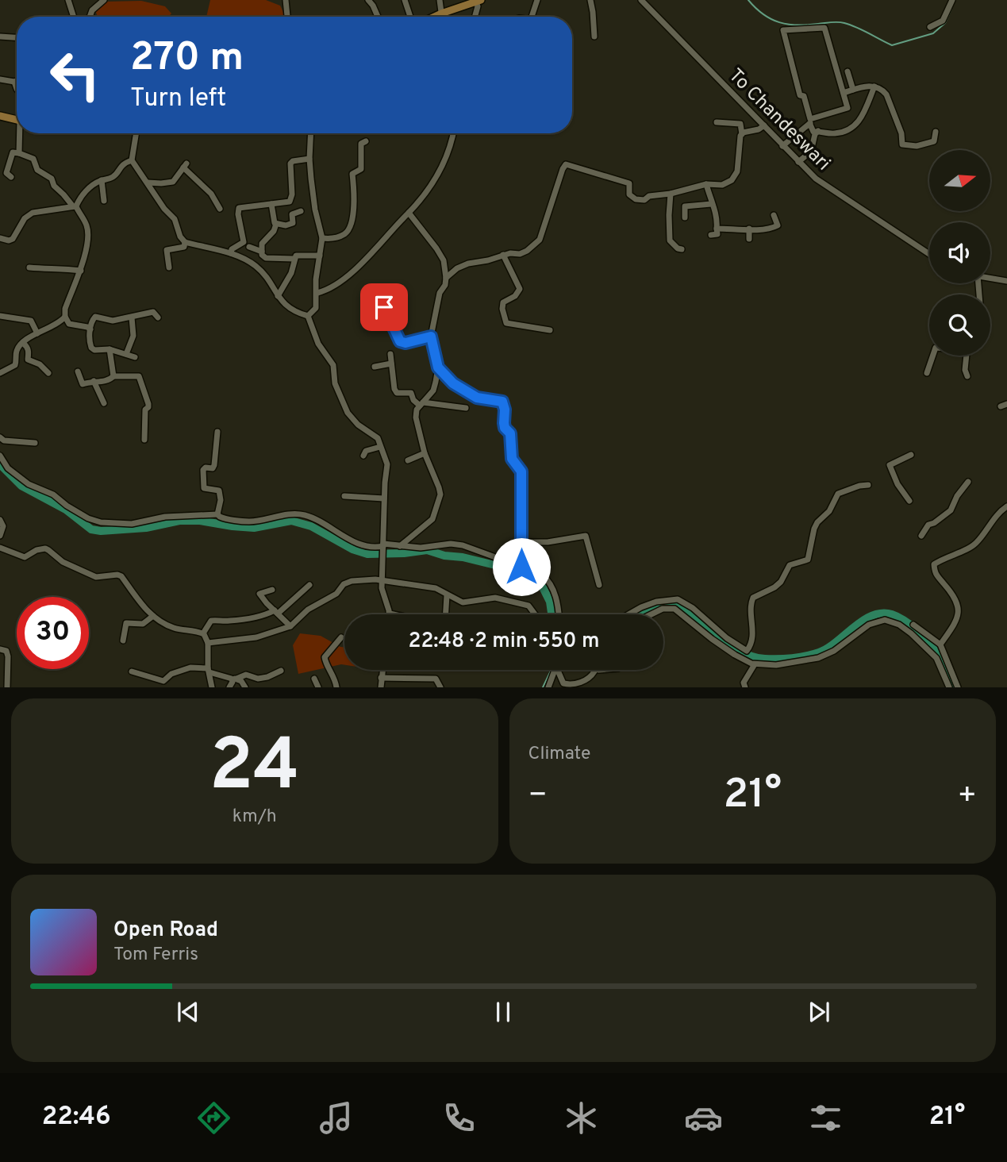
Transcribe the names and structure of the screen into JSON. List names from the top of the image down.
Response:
{
  "streets": {
    "street": ["To Chandeswari"]
  },
  "north": "right",
  "page": {
    "turn": ["270 m", "Turn left"],
    "limit": "30",
    "trip": "22:48 · 2 min · 550 m",
    "tile": [
      ["24", "km/h"],
      "Climate"
    ],
    "heat": ["−", "21°", "+"],
    "song": ["Open Road", "Tom Ferris"],
    "tabs": ["22:46", "21°"]
  }
}
